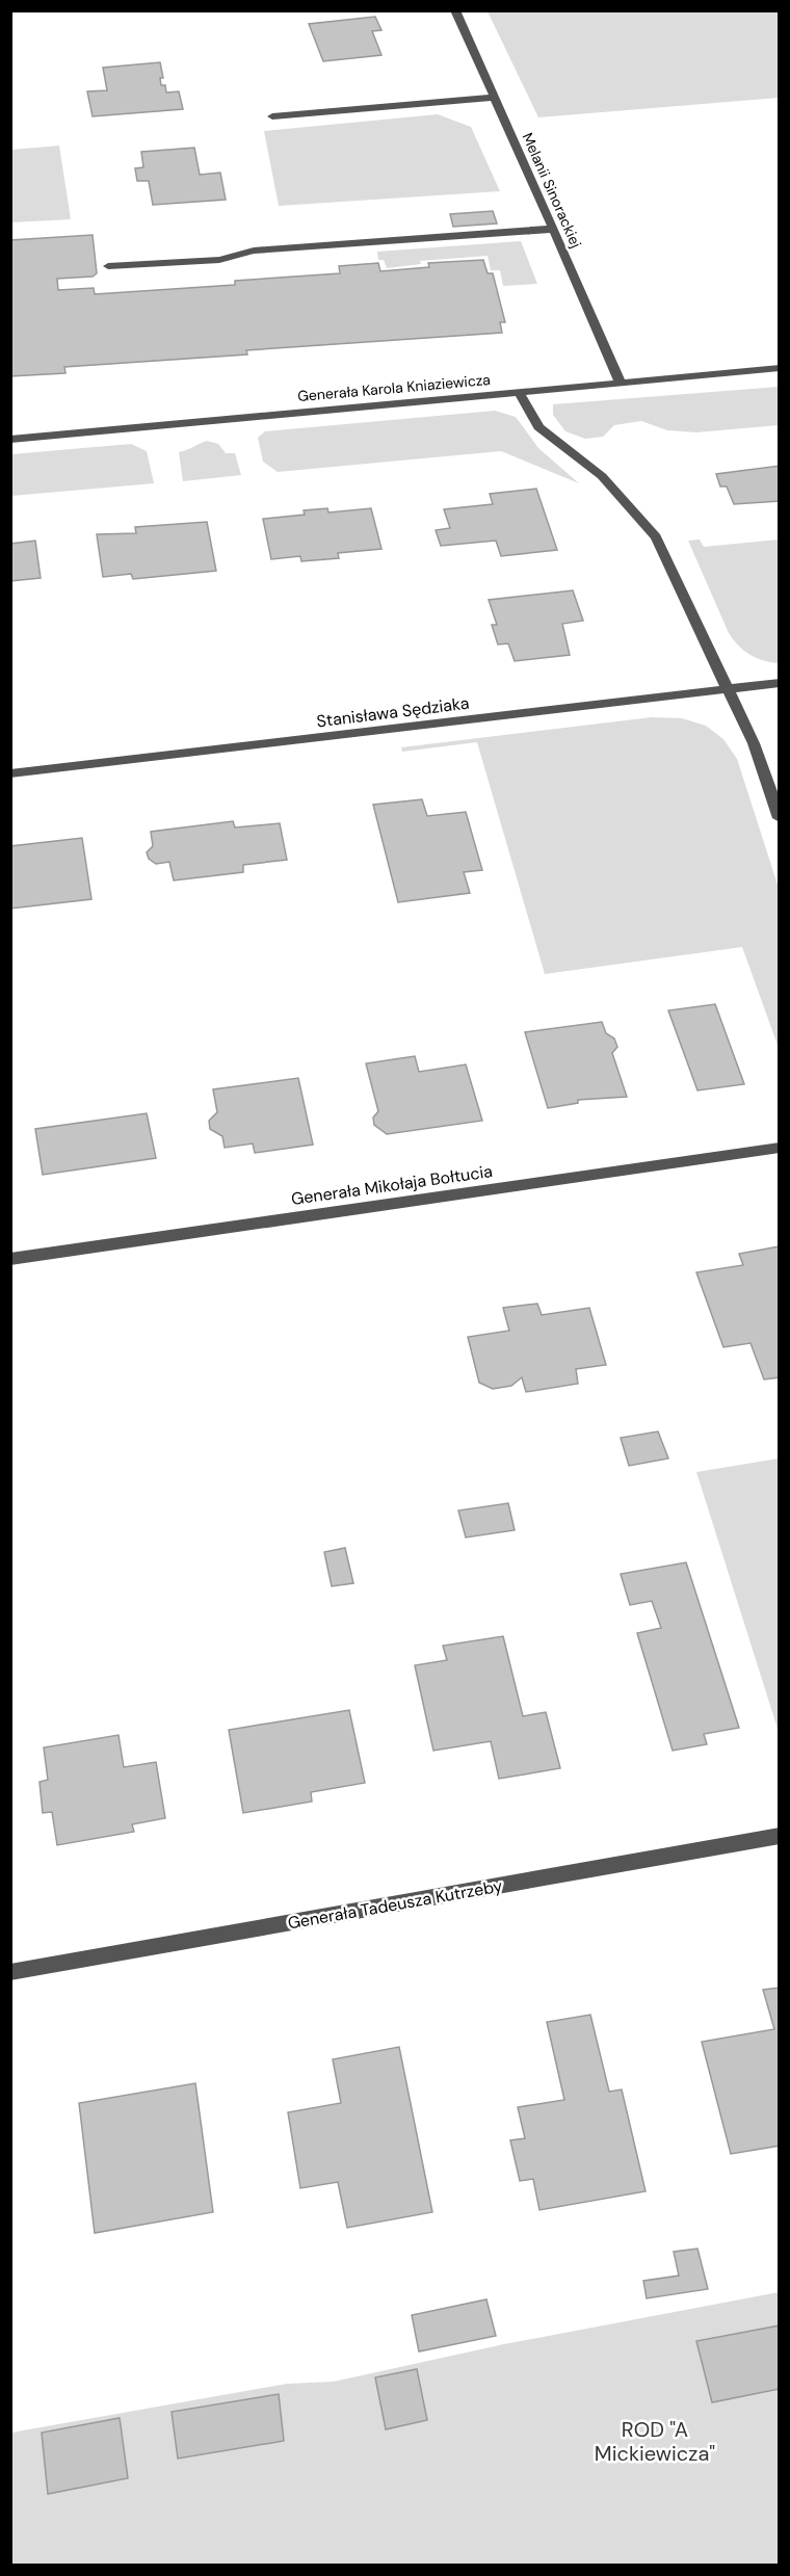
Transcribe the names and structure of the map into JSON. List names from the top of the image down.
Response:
{
  "streets": {
    "street": [
      "Melanii Sinorackiej",
      "Generała Karola Kniaziewicza",
      "Stanisława Sędziaka",
      "Generała Mikołaja Bołtucia",
      "Generała Tadeusza Kutrzeby"
    ]
  },
  "crossings": [
    ["Melanii Sinorackiej", "Generała Karola Kniaziewicza"]
  ],
  "parks": ["ROD \"A Mickiewicza\""]
}
